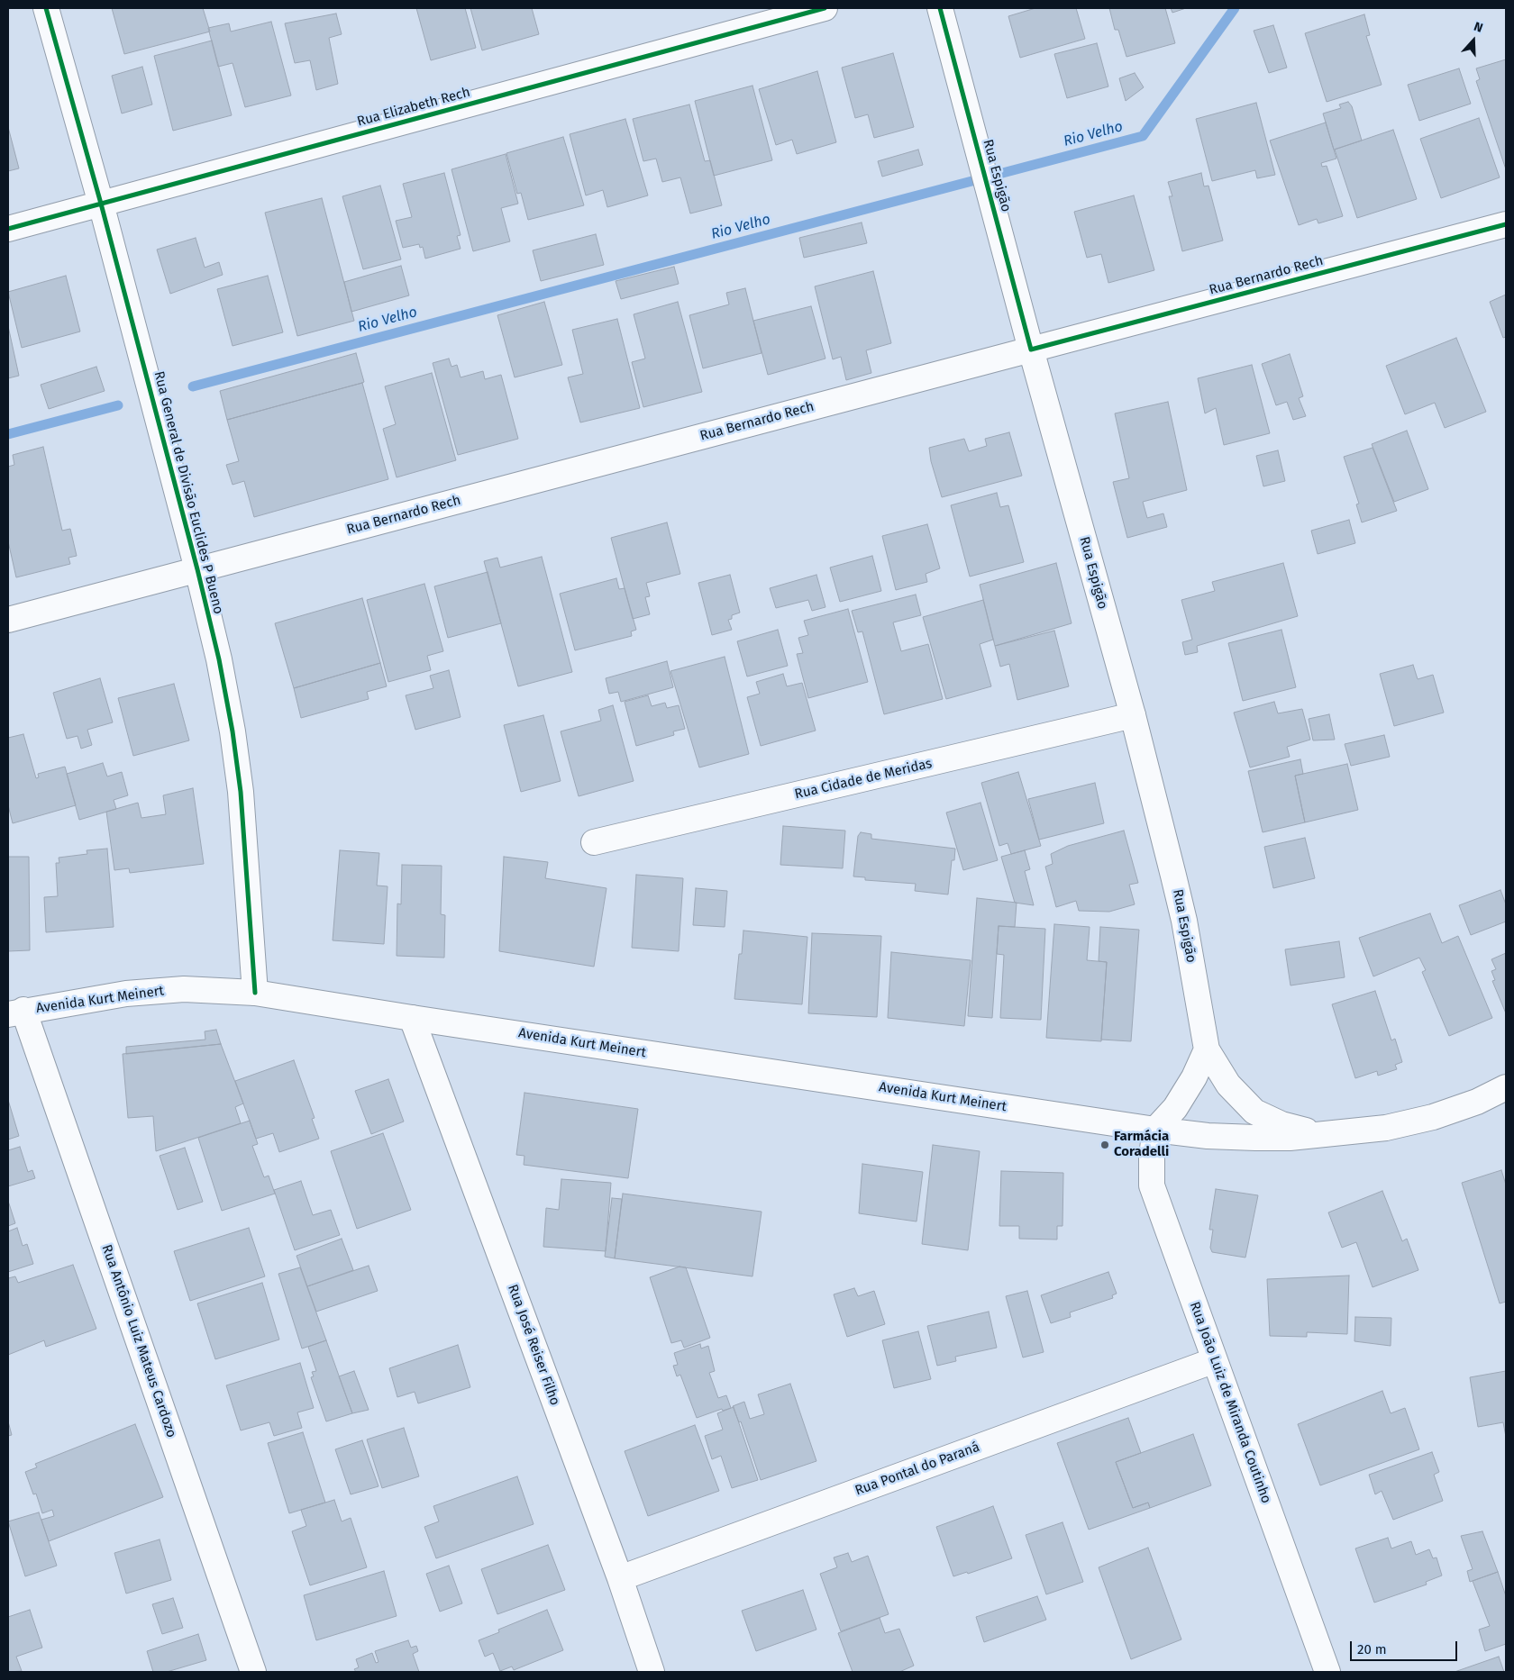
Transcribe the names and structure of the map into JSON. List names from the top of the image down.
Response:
{
  "streets": {
    "street": [
      "Rua Elizabeth Rech",
      "Rua Espigão",
      "Rua Bernardo Rech",
      "Rua General de Divisão Euclides P Bueno",
      "Rua Cidade de Meridas",
      "Avenida Kurt Meinert",
      "Rua Antônio Luiz Mateus Cardozo",
      "Rua José Reiser Filho",
      "Rua João Luiz de Miranda Coutinho",
      "Rua Pontal do Paraná"
    ]
  },
  "crossings": [
    ["Rua Elizabeth Rech", "Rua General de Divisão Euclides P Bueno"],
    ["Rua Espigão", "Rua Bernardo Rech"],
    ["Rua Espigão", "Rua Cidade de Meridas"],
    ["Rua Bernardo Rech", "Rua General de Divisão Euclides P Bueno"],
    ["Rua General de Divisão Euclides P Bueno", "Avenida Kurt Meinert"],
    ["Avenida Kurt Meinert", "Rua Antônio Luiz Mateus Cardozo"],
    ["Avenida Kurt Meinert", "Rua José Reiser Filho"],
    ["Avenida Kurt Meinert", "Rua João Luiz de Miranda Coutinho"],
    ["Rua José Reiser Filho", "Rua Pontal do Paraná"],
    ["Rua João Luiz de Miranda Coutinho", "Rua Pontal do Paraná"]
  ],
  "water": ["Rio Velho"],
  "places": ["Farmácia Coradelli"],
  "scale_bar": "20 m",
  "north": "top"
}
